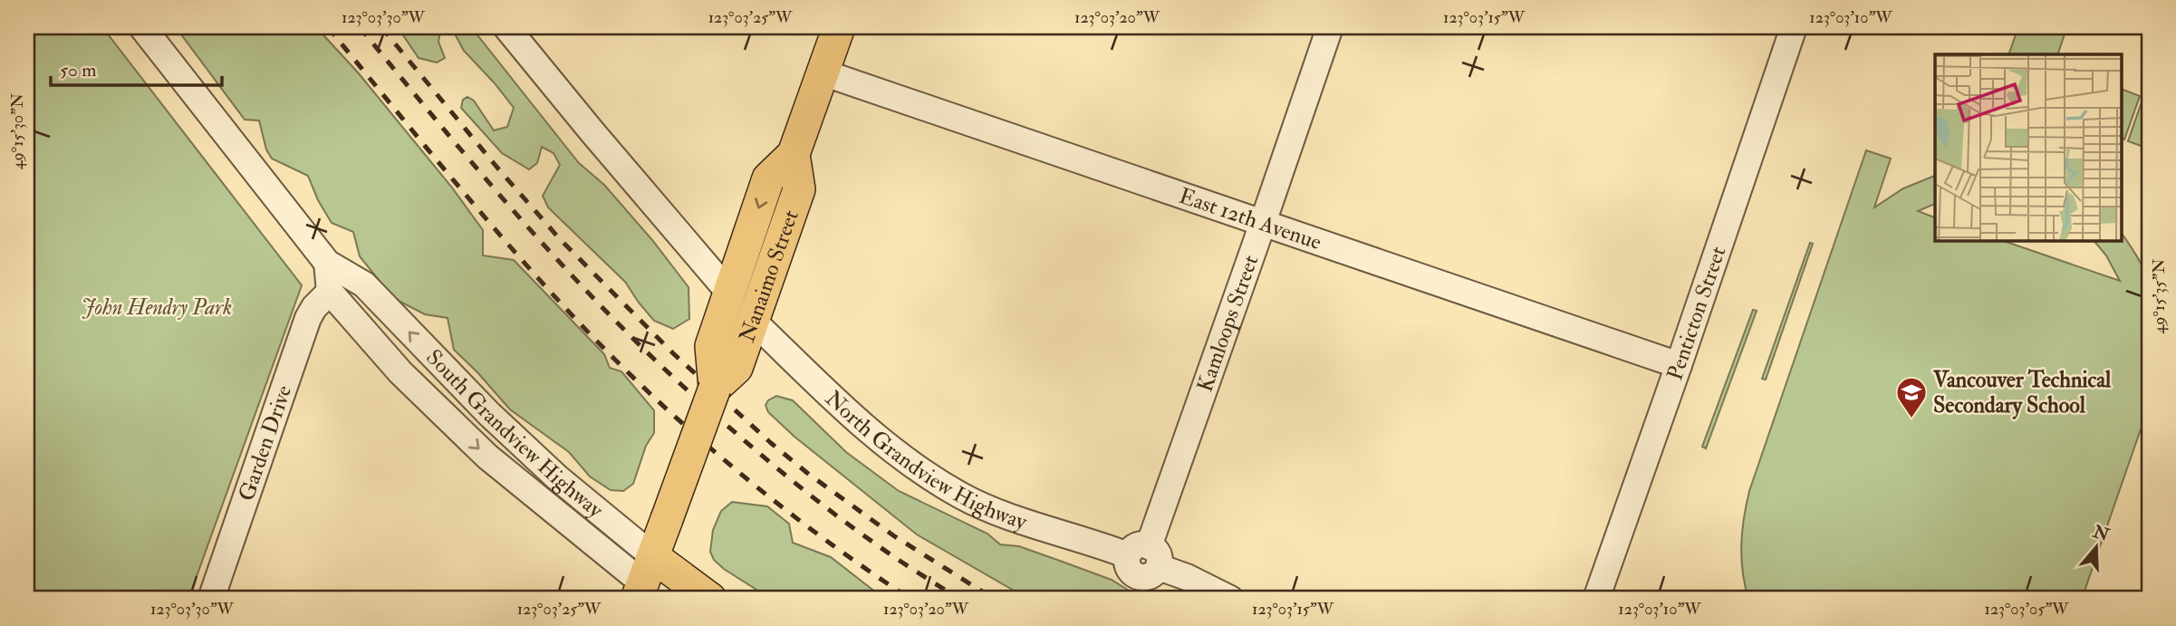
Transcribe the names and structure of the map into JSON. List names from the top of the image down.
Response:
{
  "streets": {
    "main road": ["Nanaimo Street", "South Grandview Highway"],
    "street": [
      "East 12th Avenue",
      "Penticton Street",
      "Kamloops Street",
      "Garden Drive",
      "North Grandview Highway"
    ]
  },
  "crossings": [
    ["East 12th Avenue", "Nanaimo Street"],
    ["East 12th Avenue", "Penticton Street"],
    ["East 12th Avenue", "Kamloops Street"],
    ["Nanaimo Street", "South Grandview Highway"],
    ["Nanaimo Street", "North Grandview Highway"],
    ["Kamloops Street", "North Grandview Highway"],
    ["South Grandview Highway", "Garden Drive"]
  ],
  "parks": ["John Hendry Park"],
  "places": {
    "school or university": ["Vancouver Technical Secondary School"]
  },
  "scale_bar": "50 m",
  "north": "top",
  "coordinates": [
    "123°03'30\"W",
    "123°03'25\"W",
    "123°03'20\"W",
    "123°03'15\"W",
    "123°03'10\"W",
    "49°15'30\"N",
    "49°15'35\"N",
    "123°03'05\"W"
  ]
}
